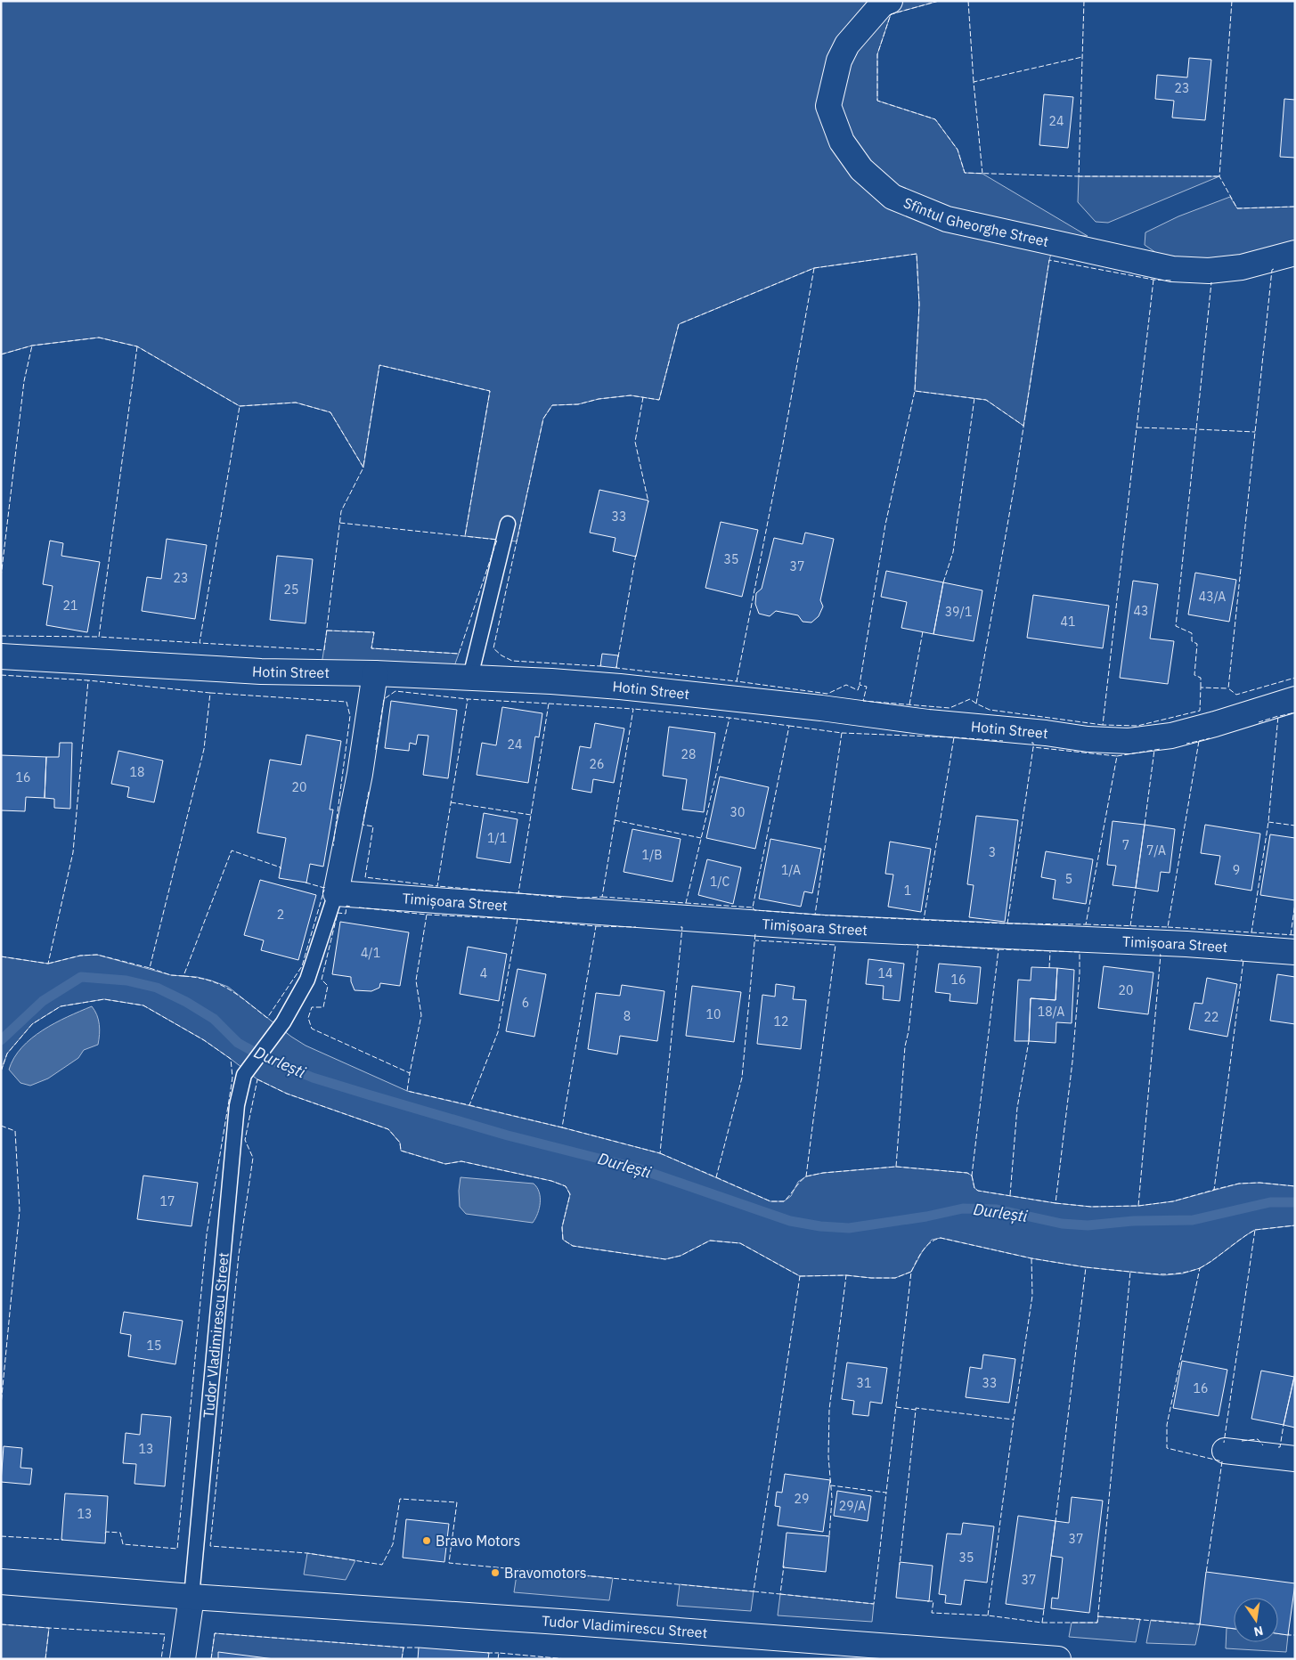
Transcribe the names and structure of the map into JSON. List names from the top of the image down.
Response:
{
  "streets": {
    "street": [
      "Sfîntul Gheorghe Street",
      "Hotin Street",
      "Timișoara Street",
      "Tudor Vladimirescu Street"
    ]
  },
  "crossings": [
    ["Timișoara Street", "Tudor Vladimirescu Street"]
  ],
  "water": ["Durlești"],
  "places": ["Bravo Motors", "Bravomotors"],
  "house_numbers": [
    "23",
    "24",
    "33",
    "35",
    "37",
    "23",
    "25",
    "43/A",
    "21",
    "43",
    "39/1",
    "41",
    "24",
    "28",
    "26",
    "18",
    "16",
    "20",
    "30",
    "1/1",
    "7",
    "7/A",
    "3",
    "1/B",
    "1/A",
    "9",
    "5",
    "1/C",
    "1",
    "2",
    "4/1",
    "4",
    "14",
    "16",
    "20",
    "6",
    "18/A",
    "10",
    "8",
    "22",
    "12",
    "17",
    "15",
    "31",
    "33",
    "16",
    "13",
    "29",
    "29/A",
    "13",
    "37",
    "35",
    "37"
  ],
  "north": "bottom"
}
